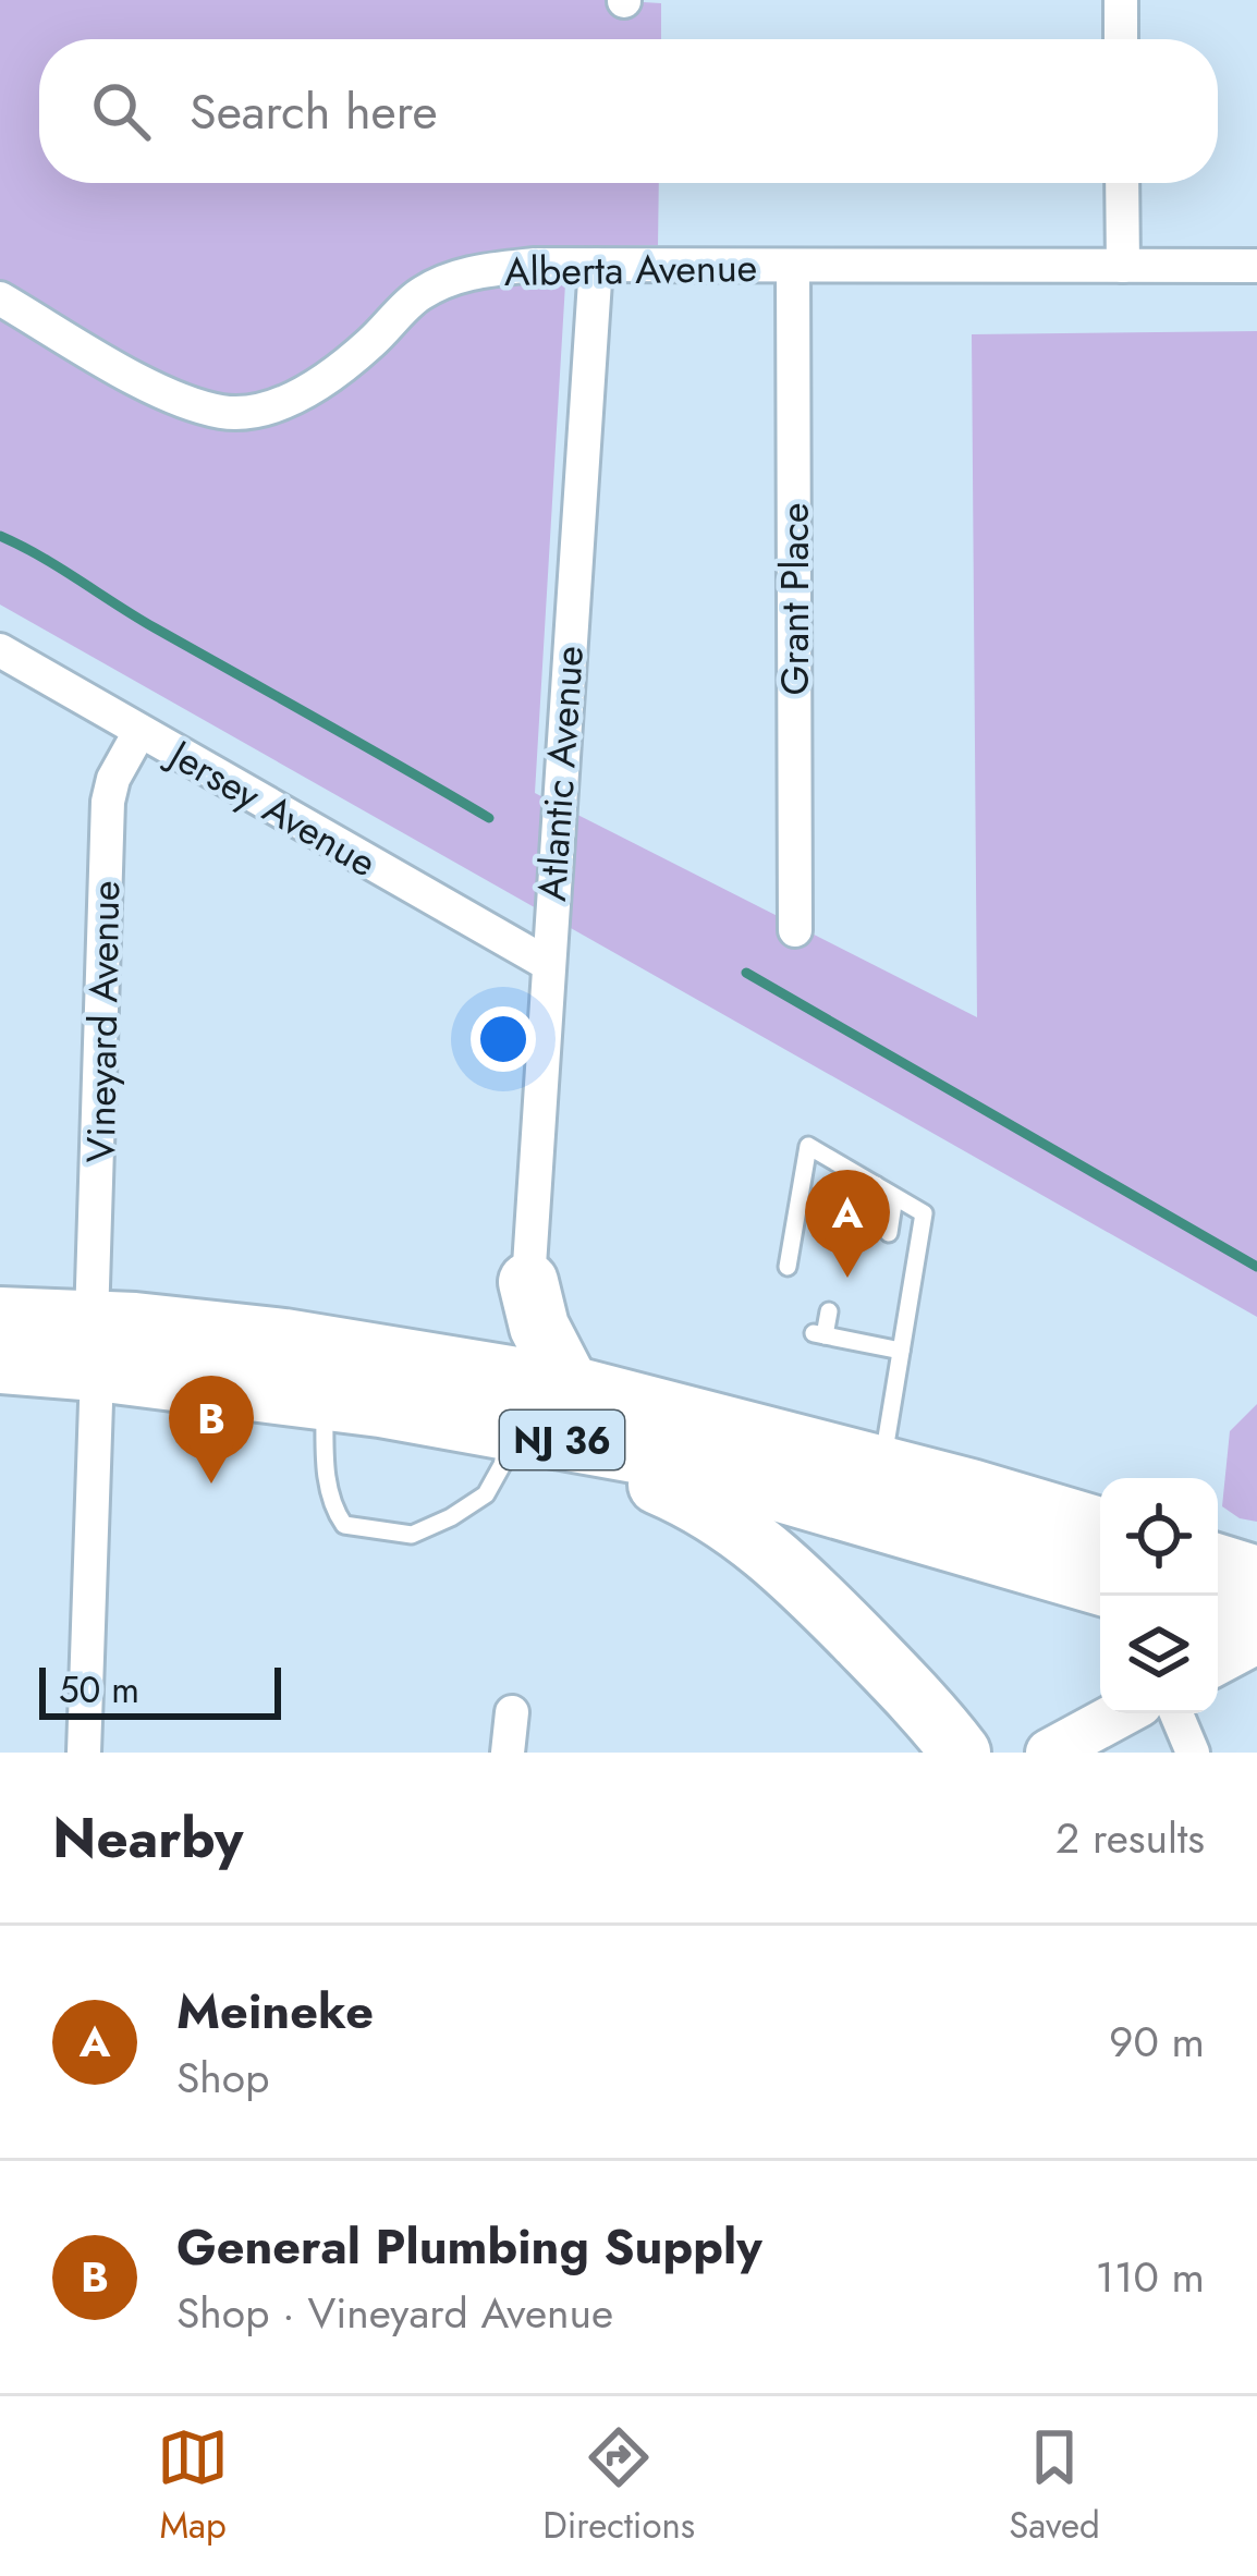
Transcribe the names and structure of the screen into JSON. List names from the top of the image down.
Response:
{
  "streets": {
    "highway": ["NJ 36"],
    "street": [
      "Alberta Avenue",
      "Grant Place",
      "Atlantic Avenue",
      "Jersey Avenue",
      "Vineyard Avenue"
    ]
  },
  "crossings": [
    ["Alberta Avenue", "Grant Place"],
    ["Alberta Avenue", "Atlantic Avenue"],
    ["Atlantic Avenue", "Jersey Avenue"],
    ["Jersey Avenue", "Vineyard Avenue"],
    ["Vineyard Avenue", "NJ 36"]
  ],
  "scale_bar": "50 m",
  "page": {
    "search": "Search here",
    "pins": ["A", "B"],
    "scale": "50 m",
    "heading": ["Nearby", "2 results"],
    "list": [
      {
        "mark": "A",
        "name": "Meineke",
        "note": "Shop",
        "value": "90 m"
      },
      {
        "mark": "B",
        "name": "General Plumbing Supply",
        "note": "Shop · Vineyard Avenue",
        "value": "110 m"
      }
    ],
    "nav": ["Map", "Directions", "Saved"]
  }
}
